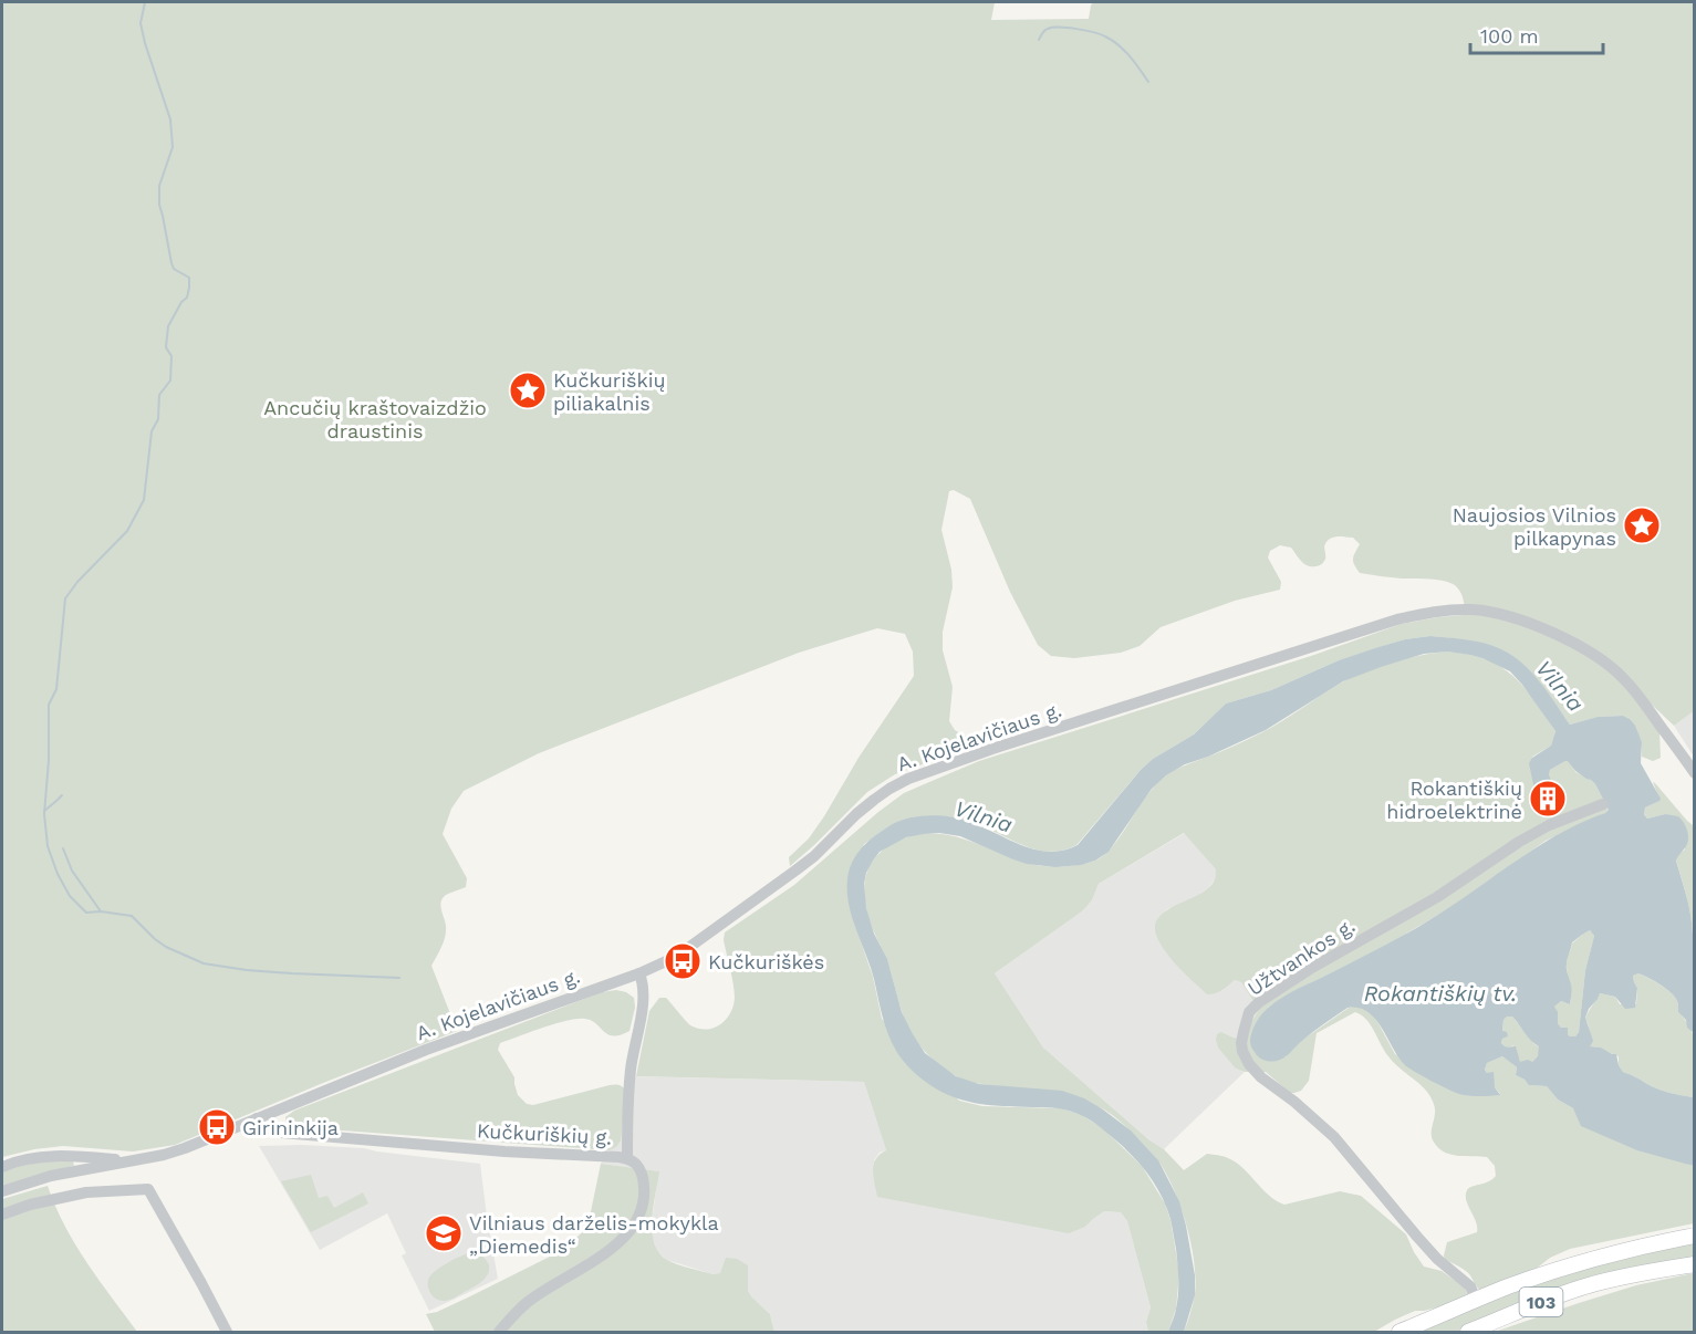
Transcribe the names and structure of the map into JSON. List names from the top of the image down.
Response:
{
  "streets": {
    "main road": ["103"],
    "street": ["A. Kojelavičiaus g.", "Užtvankos g.", "Kučkuriškių g."]
  },
  "crossings": [
    ["A. Kojelavičiaus g.", "Kučkuriškių g."],
    ["Užtvankos g.", "103"]
  ],
  "water": ["Vilnia", "Rokantiškių tv."],
  "parks": ["Ancučių kraštovaizdžio draustinis"],
  "places": {
    "place": ["Kučkuriškių piliakalnis", "Naujosios Vilnios pilkapynas"],
    "building": ["Rokantiškių hidroelektrinė"],
    "bus stop": ["Kučkuriškės", "Girininkija"],
    "school or university": ["Vilniaus darželis-mokykla „Diemedis“"]
  },
  "scale_bar": "100 m"
}
